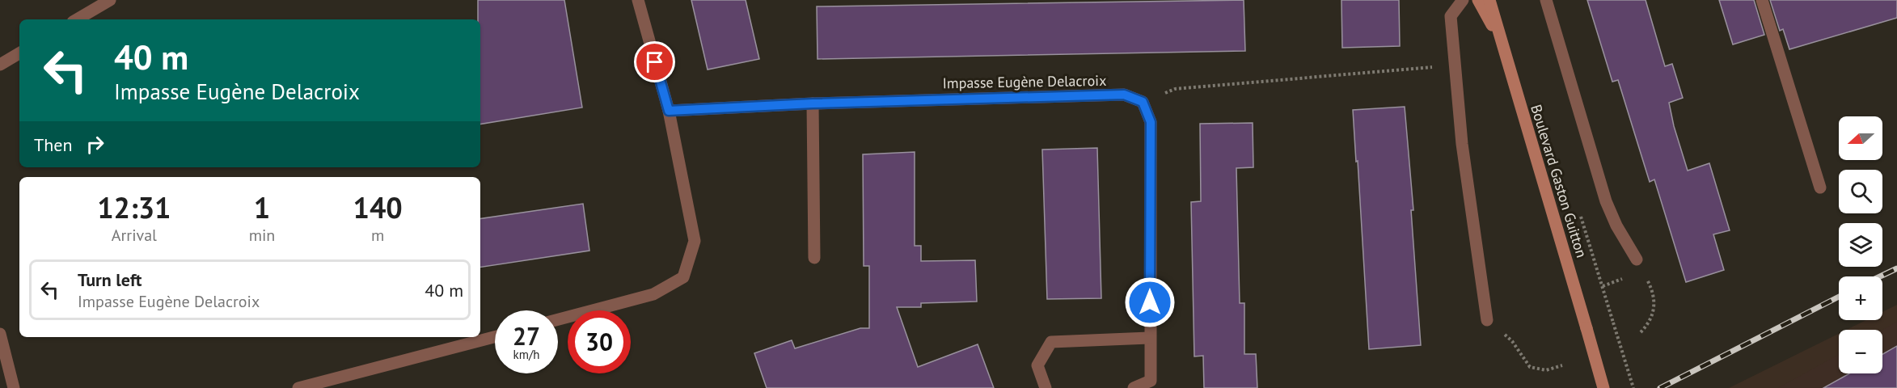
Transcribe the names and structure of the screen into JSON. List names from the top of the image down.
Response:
{
  "streets": {
    "main road": ["Boulevard Gaston Guitton"],
    "street": ["Impasse Eugène Delacroix"]
  },
  "north": "left",
  "page": {
    "turn": ["40 m", "Impasse Eugène Delacroix"],
    "map_buttons": ["+", "−"],
    "then": "Then",
    "eta": [
      "12:31",
      "Arrival",
      "1",
      "min",
      "140",
      "m"
    ],
    "list": [
      {
        "name": "Turn left",
        "note": "Impasse Eugène Delacroix",
        "value": "40 m"
      }
    ],
    "speed": "27 km/h",
    "limit": "30"
  }
}
